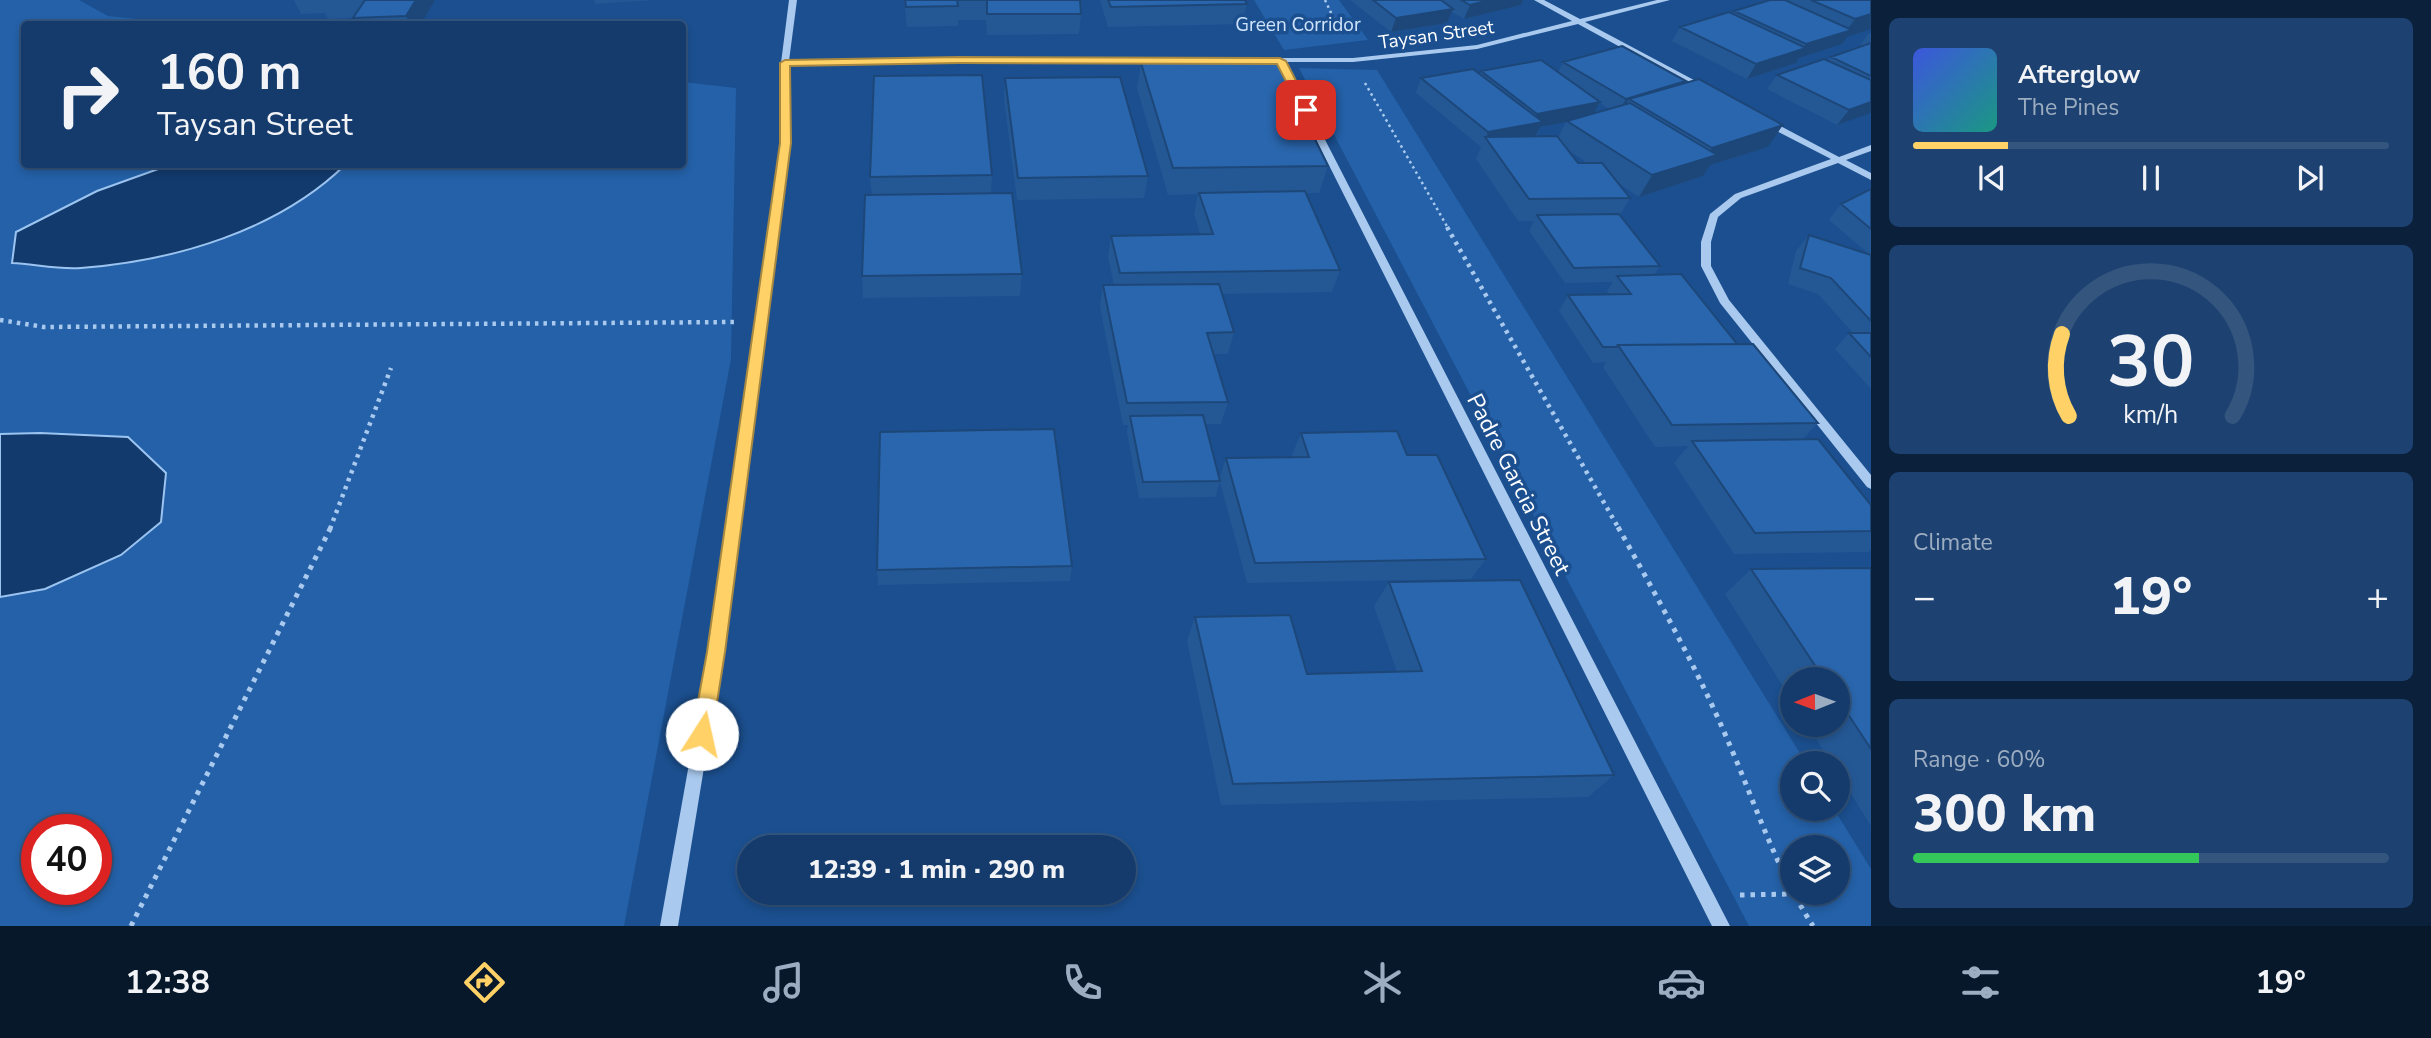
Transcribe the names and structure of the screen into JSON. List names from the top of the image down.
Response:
{
  "streets": {
    "street": ["Taysan Street", "Padre Garcia Street"]
  },
  "crossings": [
    ["Taysan Street", "Padre Garcia Street"]
  ],
  "parks": ["Green Corridor"],
  "north": "left",
  "page": {
    "turn": ["160 m", "Taysan Street"],
    "song": ["Afterglow", "The Pines"],
    "tile": [
      "Climate",
      ["Range · 60%", "300 km"]
    ],
    "heat": ["−", "19°", "+"],
    "limit": "40",
    "trip": "12:39 · 1 min · 290 m",
    "tabs": ["12:38", "19°"],
    "gauge": ["30", "km/h"]
  }
}
